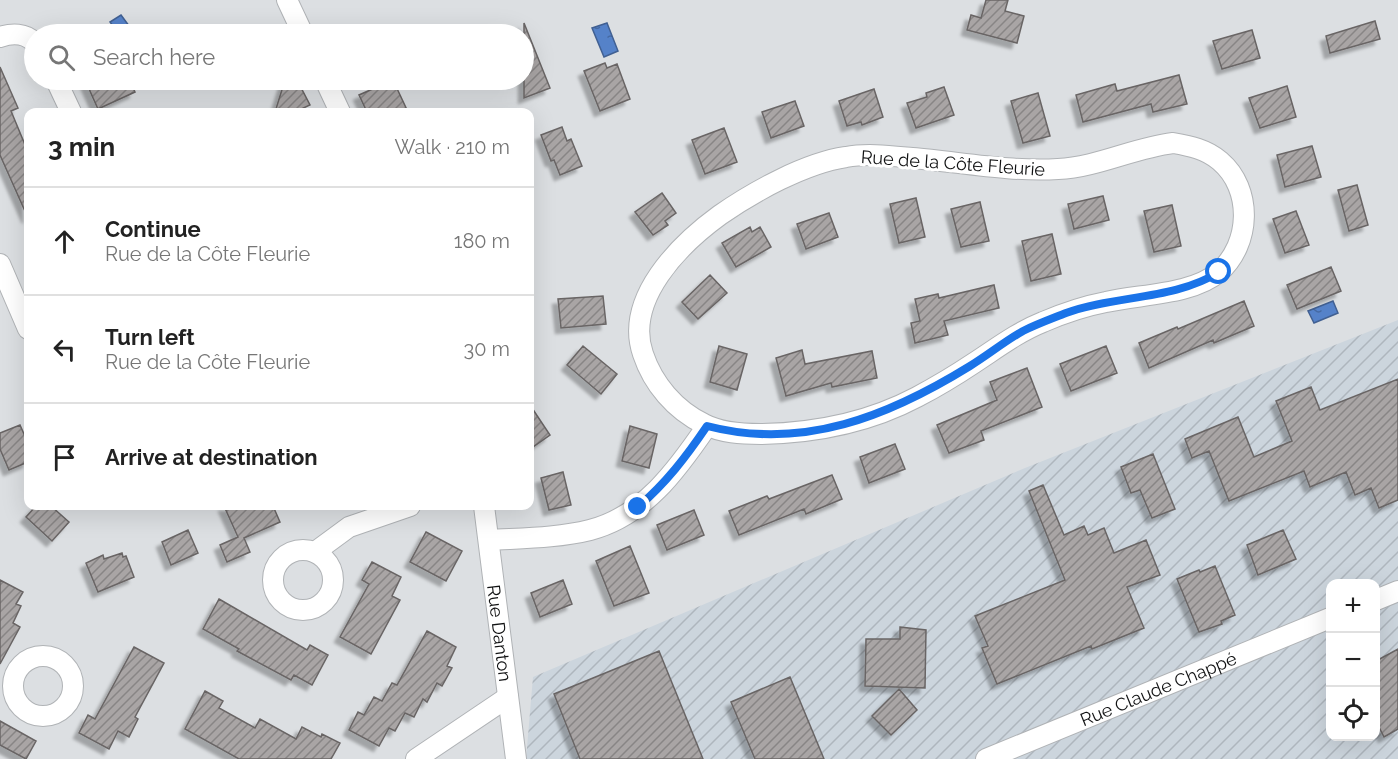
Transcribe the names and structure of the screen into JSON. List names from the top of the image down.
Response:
{
  "streets": {
    "street": ["Rue de la Côte Fleurie", "Rue Danton", "Rue Claude Chappé"]
  },
  "page": {
    "search": "Search here",
    "heading": ["3 min", "Walk · 210 m"],
    "list": [
      ["Continue", "Rue de la Côte Fleurie", "180 m"],
      ["Turn left", "Rue de la Côte Fleurie", "30 m"],
      "Arrive at destination"
    ],
    "map_buttons": ["+", "−"]
  }
}
